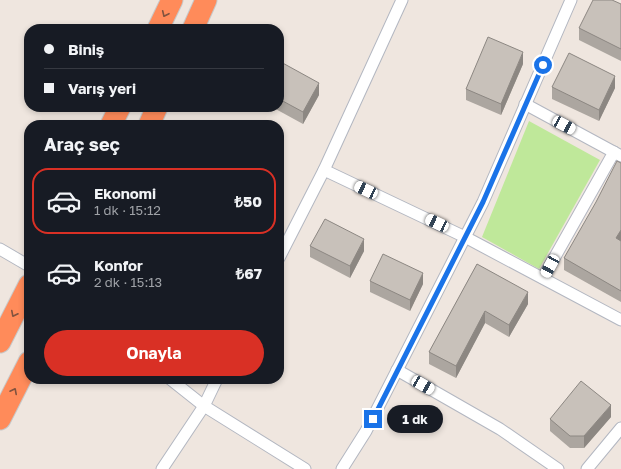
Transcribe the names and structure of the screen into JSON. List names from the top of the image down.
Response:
{
  "page": {
    "banner": ["Biniş", "Varış yeri"],
    "heading": "Araç seç",
    "list": [
      {
        "name": "Ekonomi",
        "note": "1 dk · 15:12",
        "value": "₺50"
      },
      {
        "name": "Konfor",
        "note": "2 dk · 15:13",
        "value": "₺67"
      }
    ],
    "buttons": "Onayla",
    "bubble": "1 dk"
  }
}
